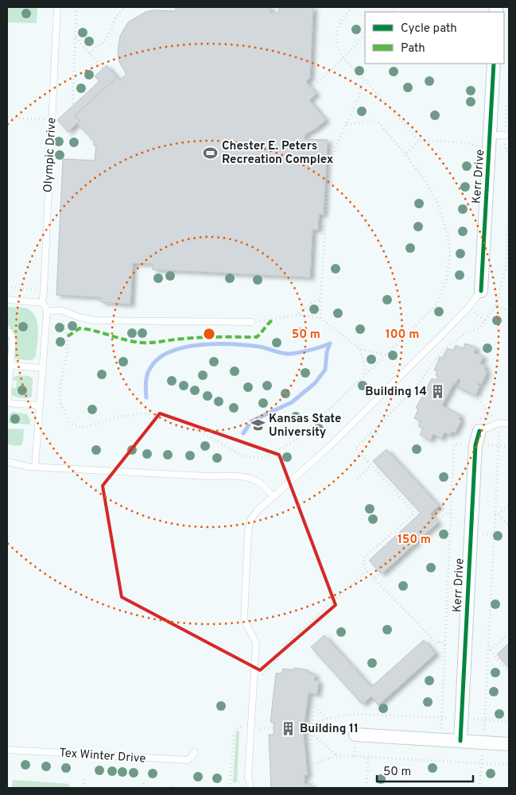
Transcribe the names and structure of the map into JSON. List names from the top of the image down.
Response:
{
  "streets": {
    "street": ["Kerr Drive"],
    "lane": ["Olympic Drive", "Tex Winter Drive"]
  },
  "places": {
    "sports": ["Chester E. Peters Recreation Complex"],
    "building": ["Building 14", "Building 11"],
    "school or university": ["Kansas State University"]
  },
  "legend": ["Cycle path", "Path"],
  "scale_bar": "50 m",
  "rings": ["50 m", "100 m", "150 m"]
}
